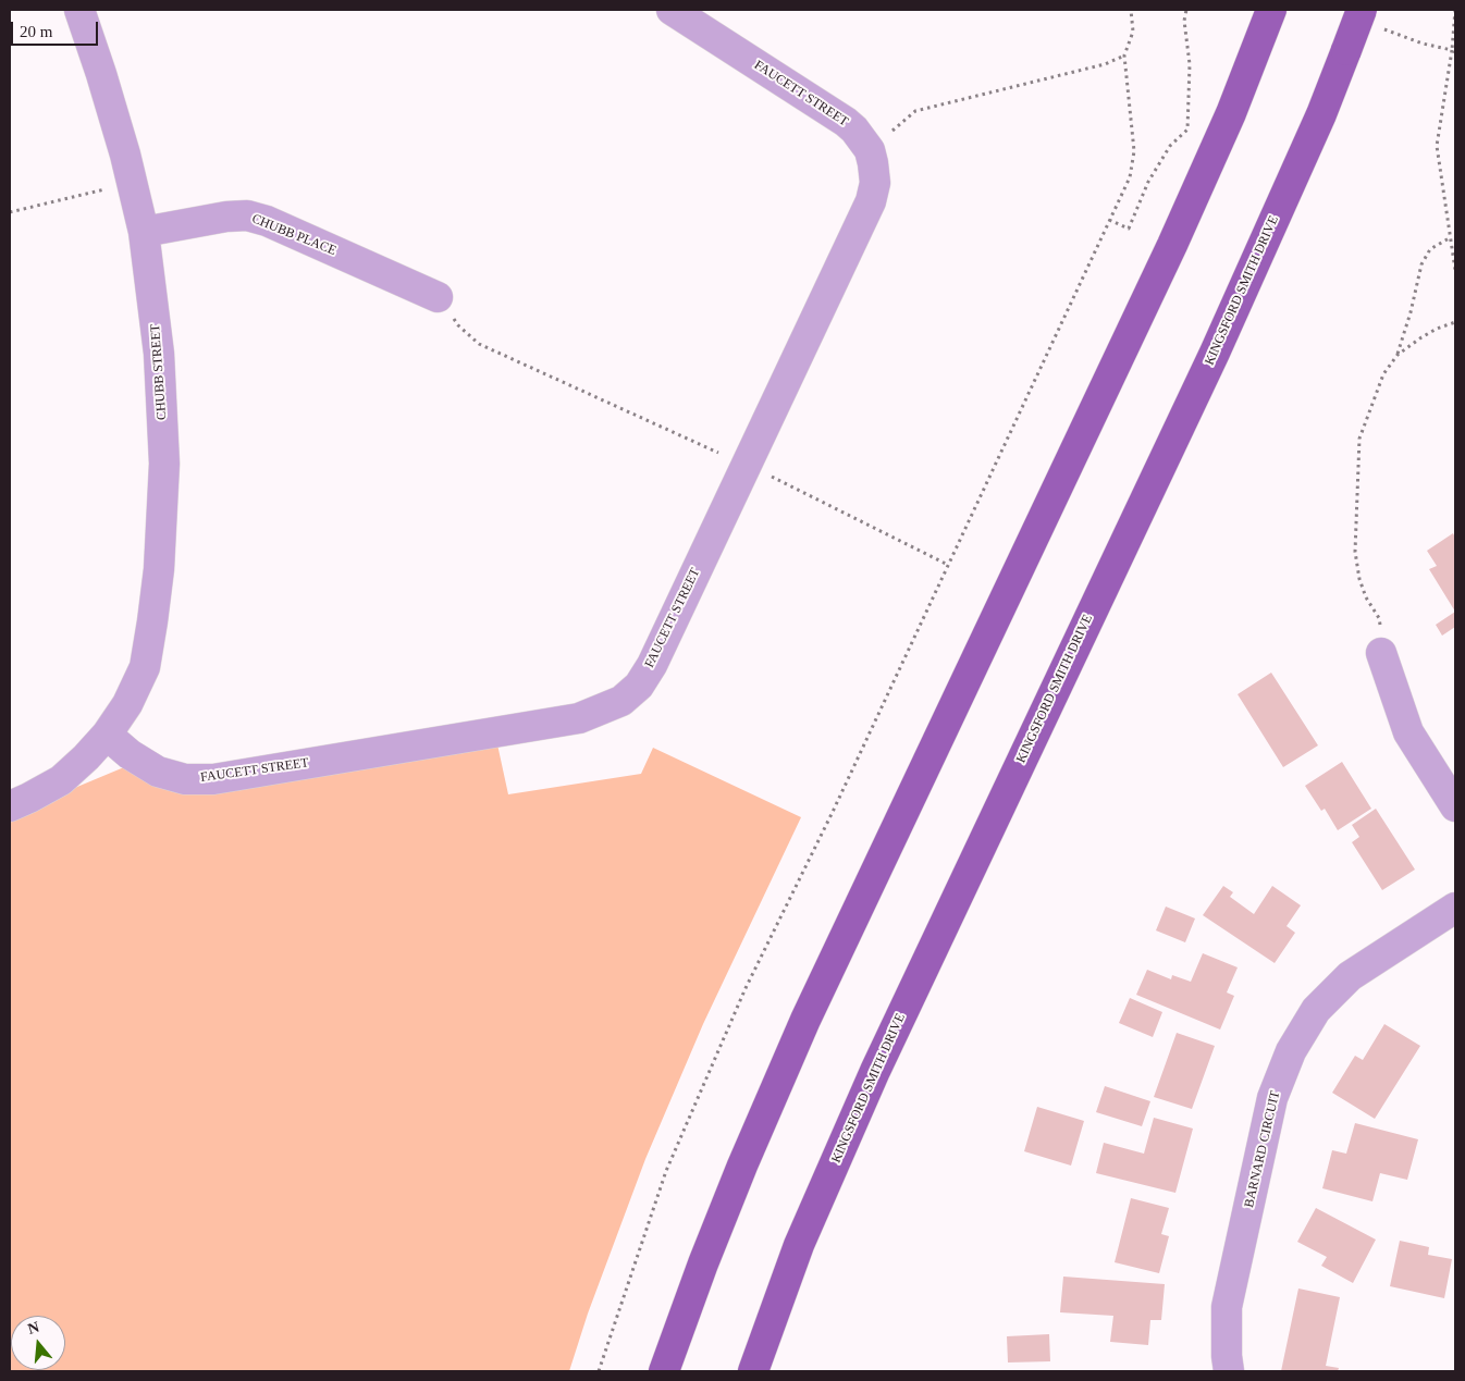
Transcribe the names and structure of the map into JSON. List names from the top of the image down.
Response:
{
  "streets": {
    "main road": ["KINGSFORD SMITH DRIVE"],
    "street": [
      "FAUCETT STREET",
      "CHUBB PLACE",
      "CHUBB STREET",
      "BARNARD CIRCUIT"
    ]
  },
  "crossings": [
    ["FAUCETT STREET", "CHUBB STREET"],
    ["CHUBB PLACE", "CHUBB STREET"]
  ],
  "scale_bar": "20 m",
  "north": "top"
}
